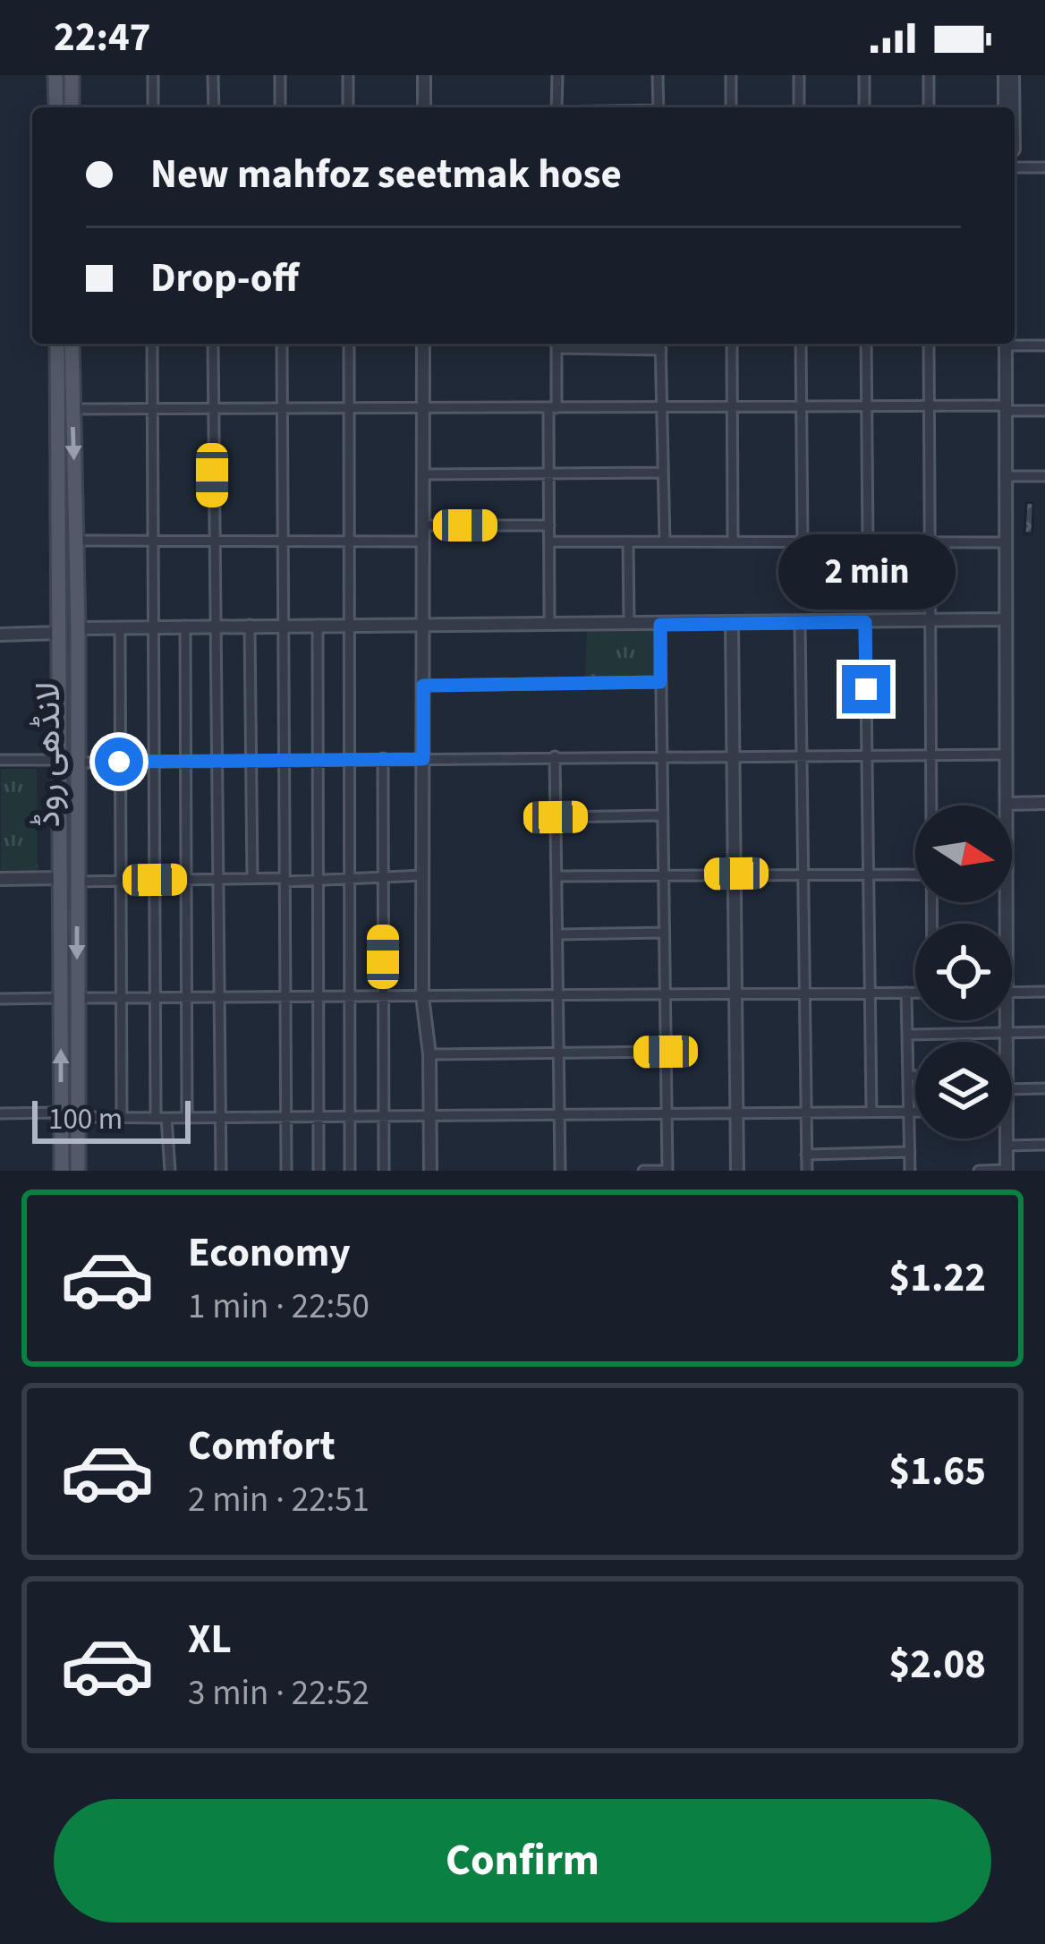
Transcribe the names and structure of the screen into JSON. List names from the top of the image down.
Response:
{
  "streets": {
    "main road": ["لانڈھی روڈ"]
  },
  "scale_bar": "100 m",
  "north": "right",
  "page": {
    "status": "22:47",
    "banner": ["New mahfoz seetmak hose", "Drop-off"],
    "bubble": "2 min",
    "scale": "100 m",
    "list": [
      {
        "name": "Economy",
        "note": "1 min · 22:50",
        "value": "$1.22"
      },
      {
        "name": "Comfort",
        "note": "2 min · 22:51",
        "value": "$1.65"
      },
      {
        "name": "XL",
        "note": "3 min · 22:52",
        "value": "$2.08"
      }
    ],
    "buttons": "Confirm"
  }
}
